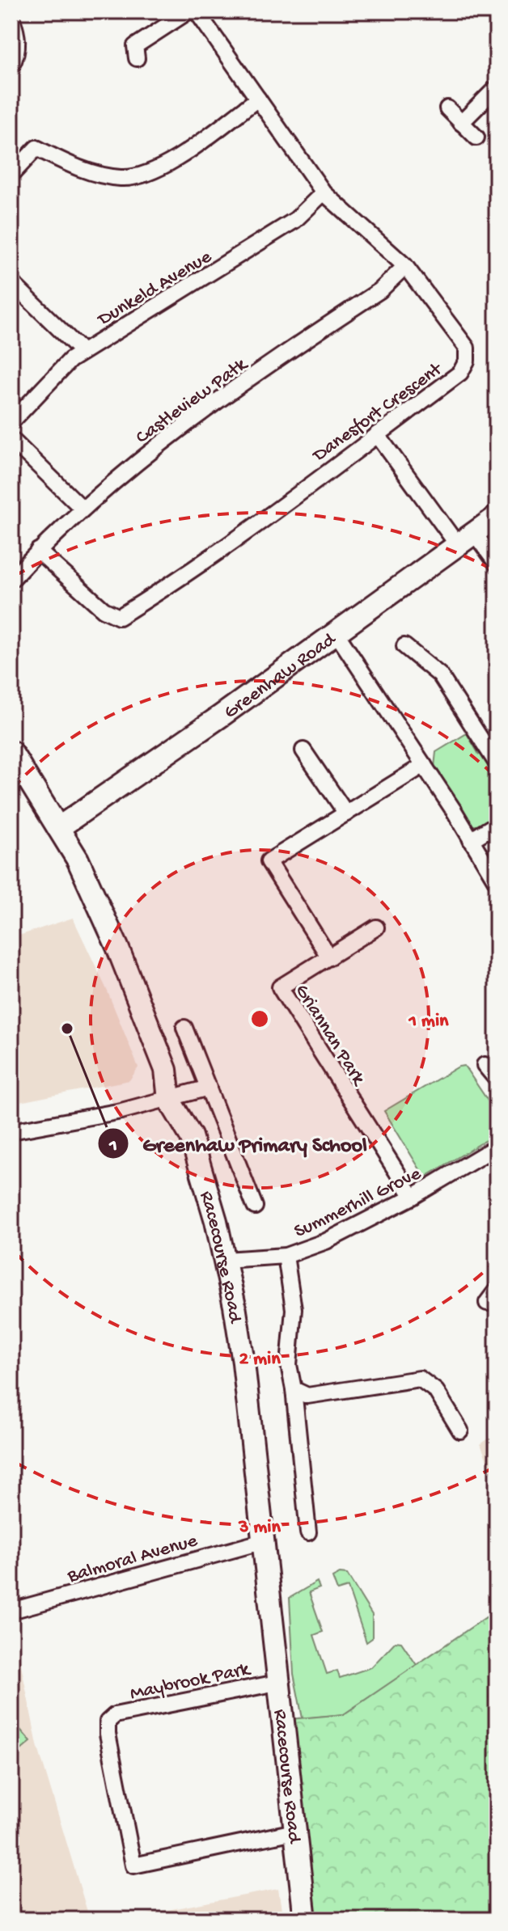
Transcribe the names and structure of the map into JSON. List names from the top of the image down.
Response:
{
  "streets": {
    "main road": ["Greenhaw Road", "Racecourse Road"],
    "street": [
      "Dunkeld Avenue",
      "Castleview Patk",
      "Danesfort Crescent",
      "Griannan Park",
      "Summerhill Grove",
      "Balmoral Avenue",
      "Maybrook Park"
    ]
  },
  "crossings": [
    ["Dunkeld Avenue", "Danesfort Crescent"],
    ["Castleview Patk", "Danesfort Crescent"],
    ["Greenhaw Road", "Racecourse Road"],
    ["Griannan Park", "Summerhill Grove"],
    ["Summerhill Grove", "Racecourse Road"],
    ["Racecourse Road", "Balmoral Avenue"],
    ["Racecourse Road", "Maybrook Park"]
  ],
  "places": ["Greenhaw Primary School"],
  "rings": ["1 min", "2 min", "3 min"]
}
